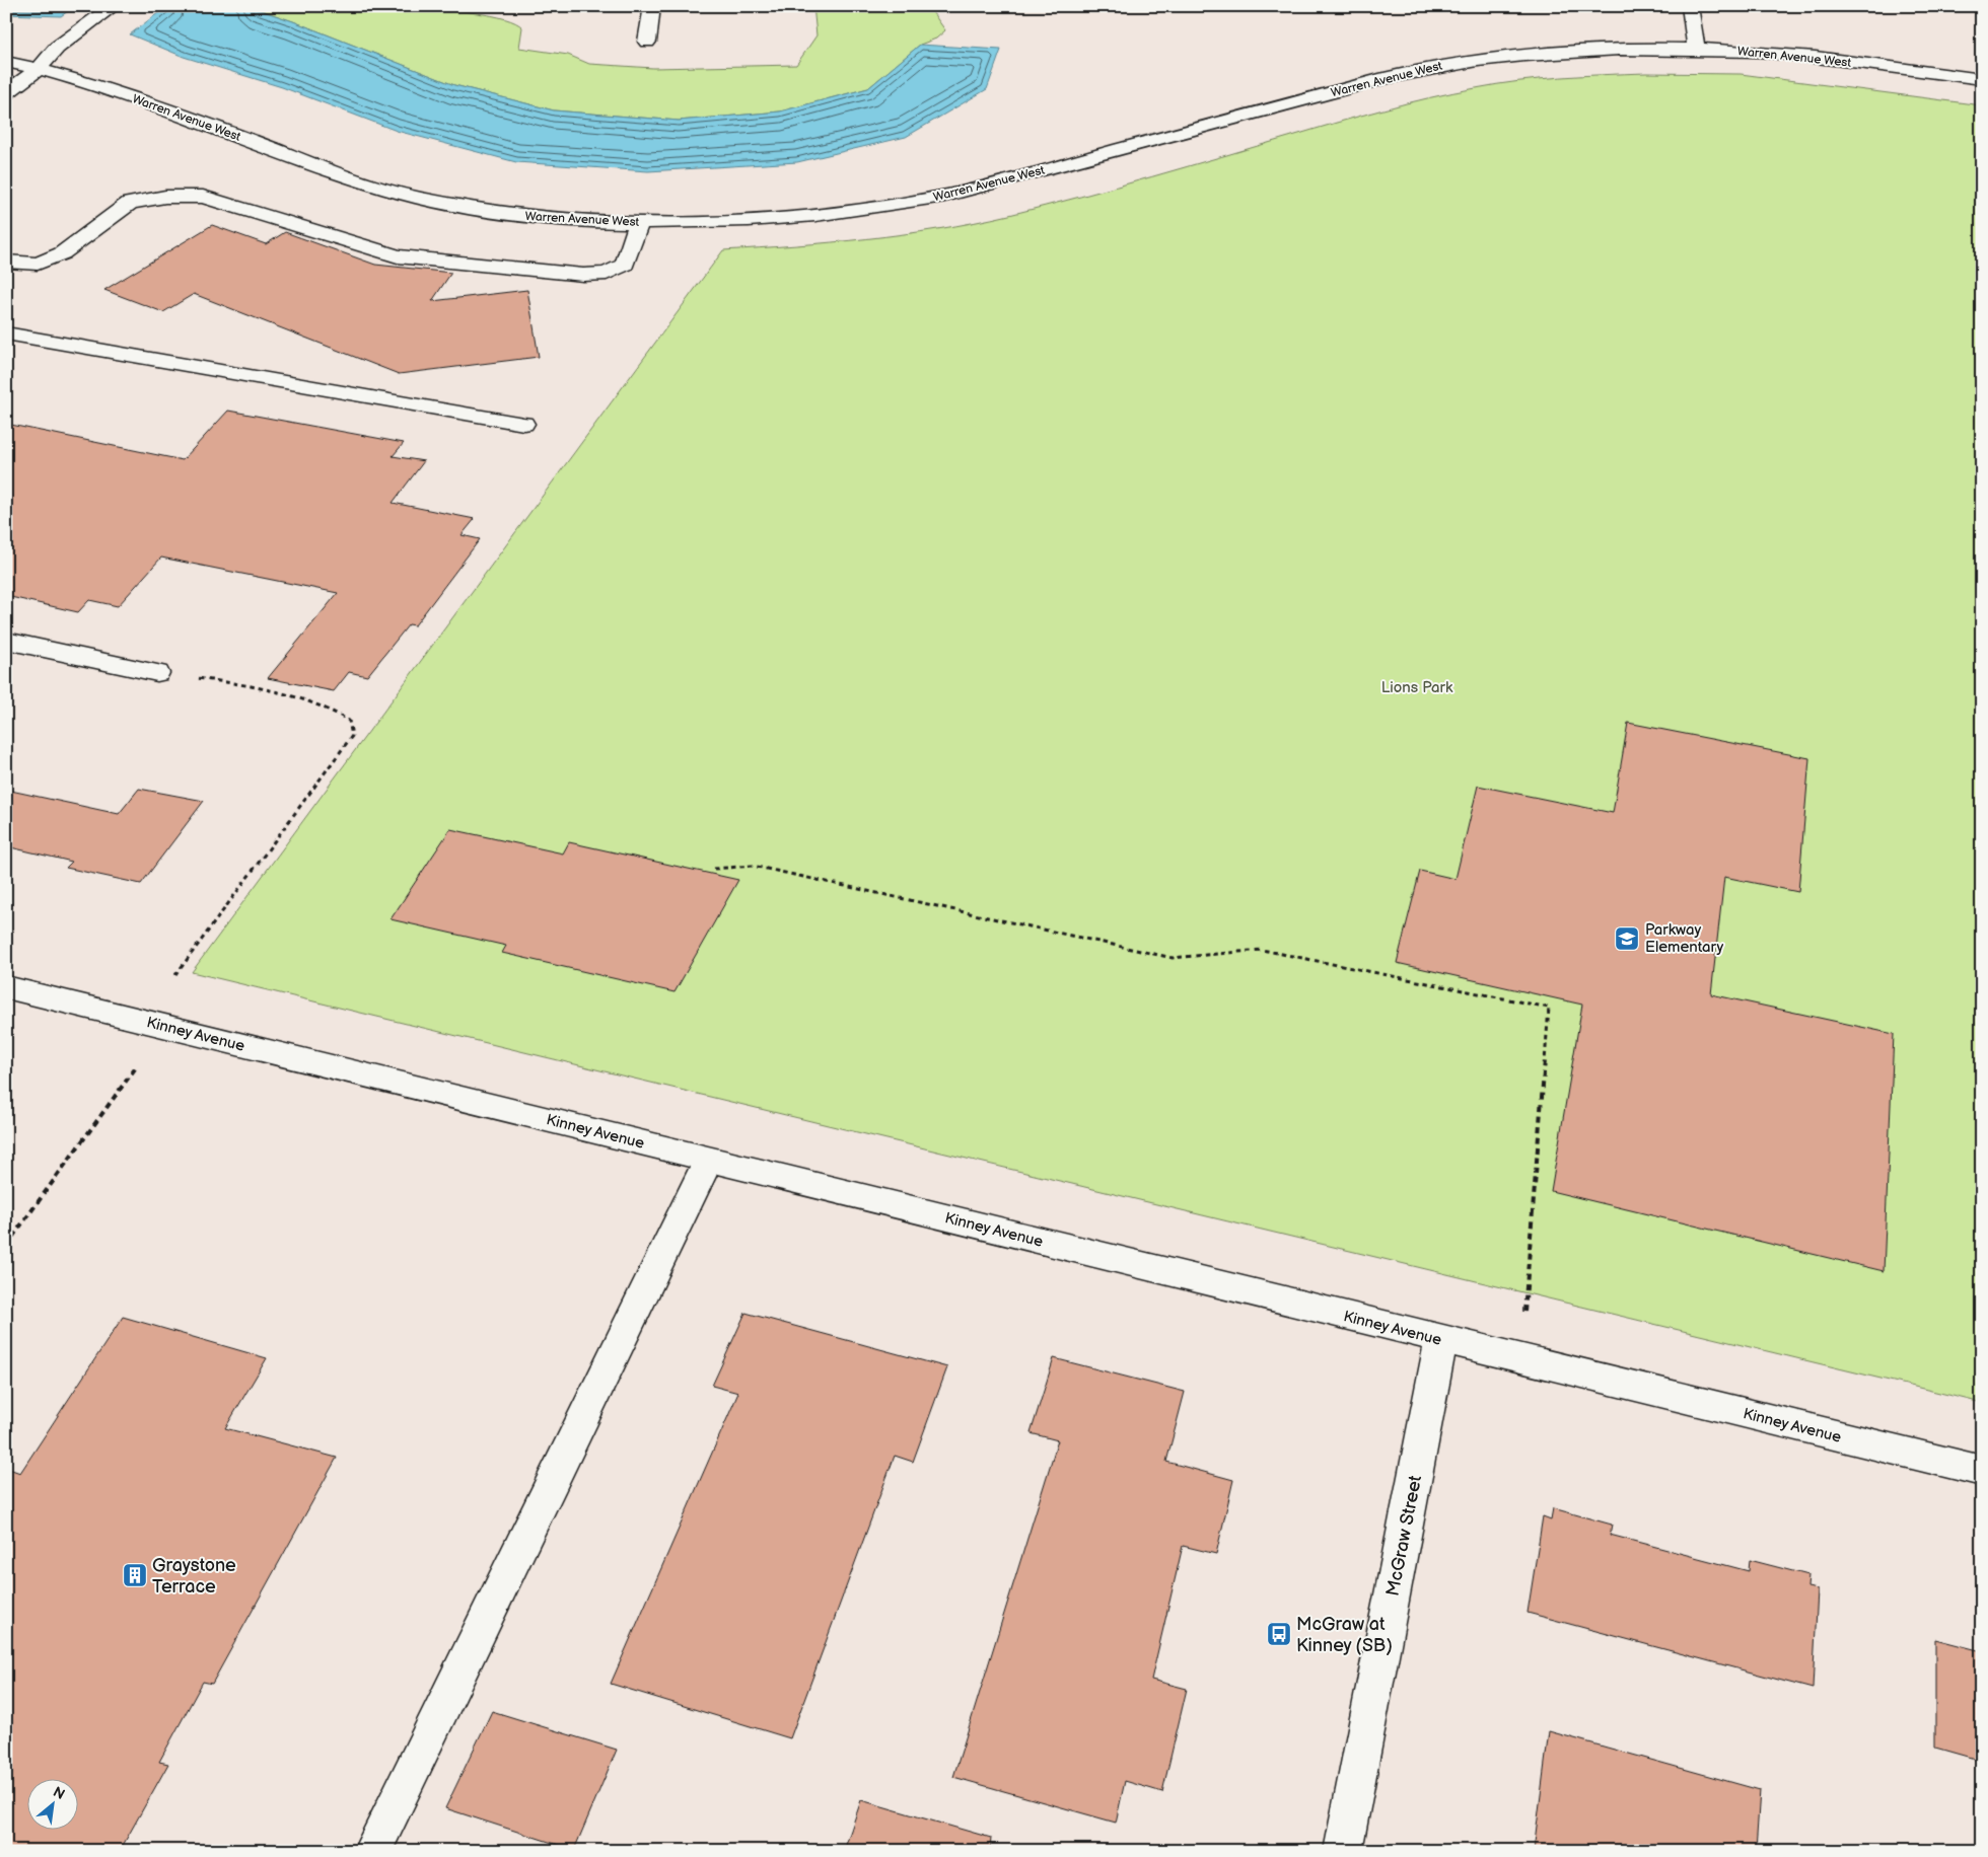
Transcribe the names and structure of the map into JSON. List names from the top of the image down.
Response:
{
  "streets": {
    "street": ["Warren Avenue West", "Kinney Avenue", "McGraw Street"]
  },
  "crossings": [
    ["Kinney Avenue", "McGraw Street"]
  ],
  "parks": ["Lions Park"],
  "places": {
    "school or university": ["Parkway Elementary"],
    "building": ["Graystone Terrace"],
    "bus stop": ["McGraw at Kinney (SB)"]
  },
  "north": "top right"
}
